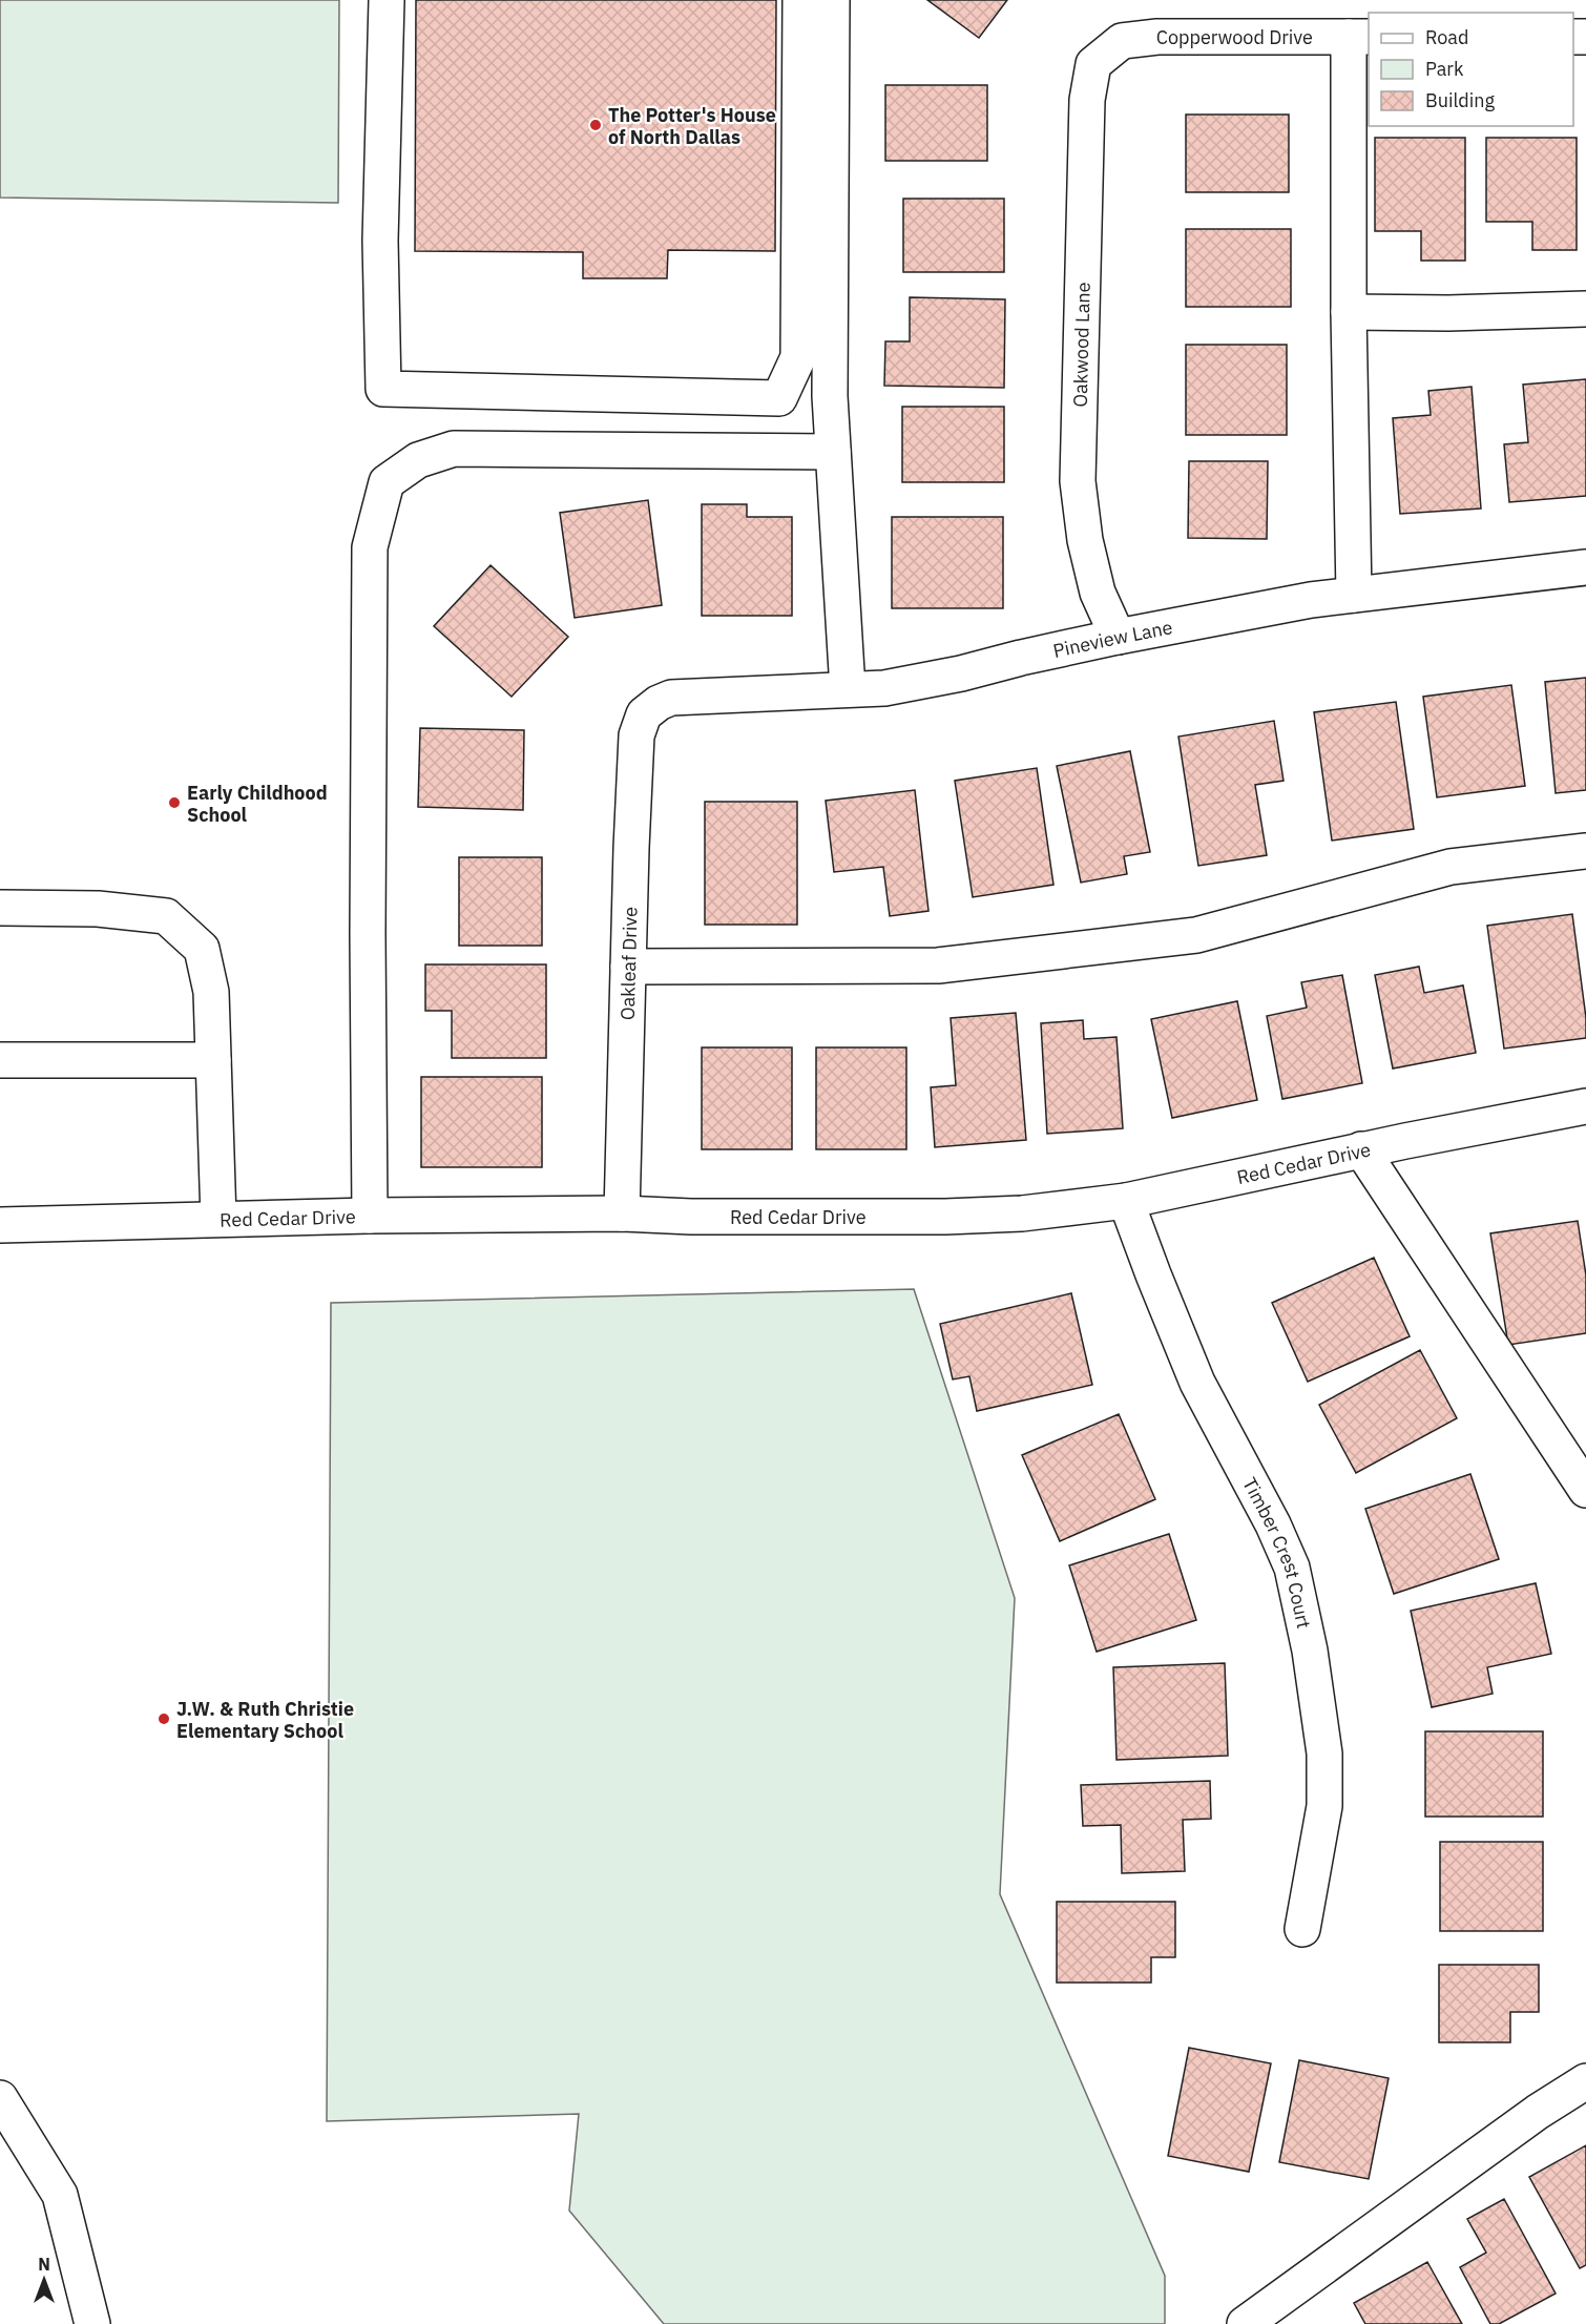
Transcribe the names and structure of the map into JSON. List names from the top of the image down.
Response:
{
  "streets": {
    "street": [
      "Copperwood Drive",
      "Oakwood Lane",
      "Pineview Lane",
      "Oakleaf Drive",
      "Red Cedar Drive",
      "Timber Crest Court"
    ]
  },
  "crossings": [
    ["Copperwood Drive", "Oakwood Lane"],
    ["Oakwood Lane", "Pineview Lane"],
    ["Pineview Lane", "Oakleaf Drive"],
    ["Oakleaf Drive", "Red Cedar Drive"],
    ["Red Cedar Drive", "Timber Crest Court"]
  ],
  "places": ["The Potter's House of North Dallas", "Early Childhood School", "J.W. & Ruth Christie Elementary School"],
  "legend": ["Road", "Park", "Building"],
  "north": "top"
}
